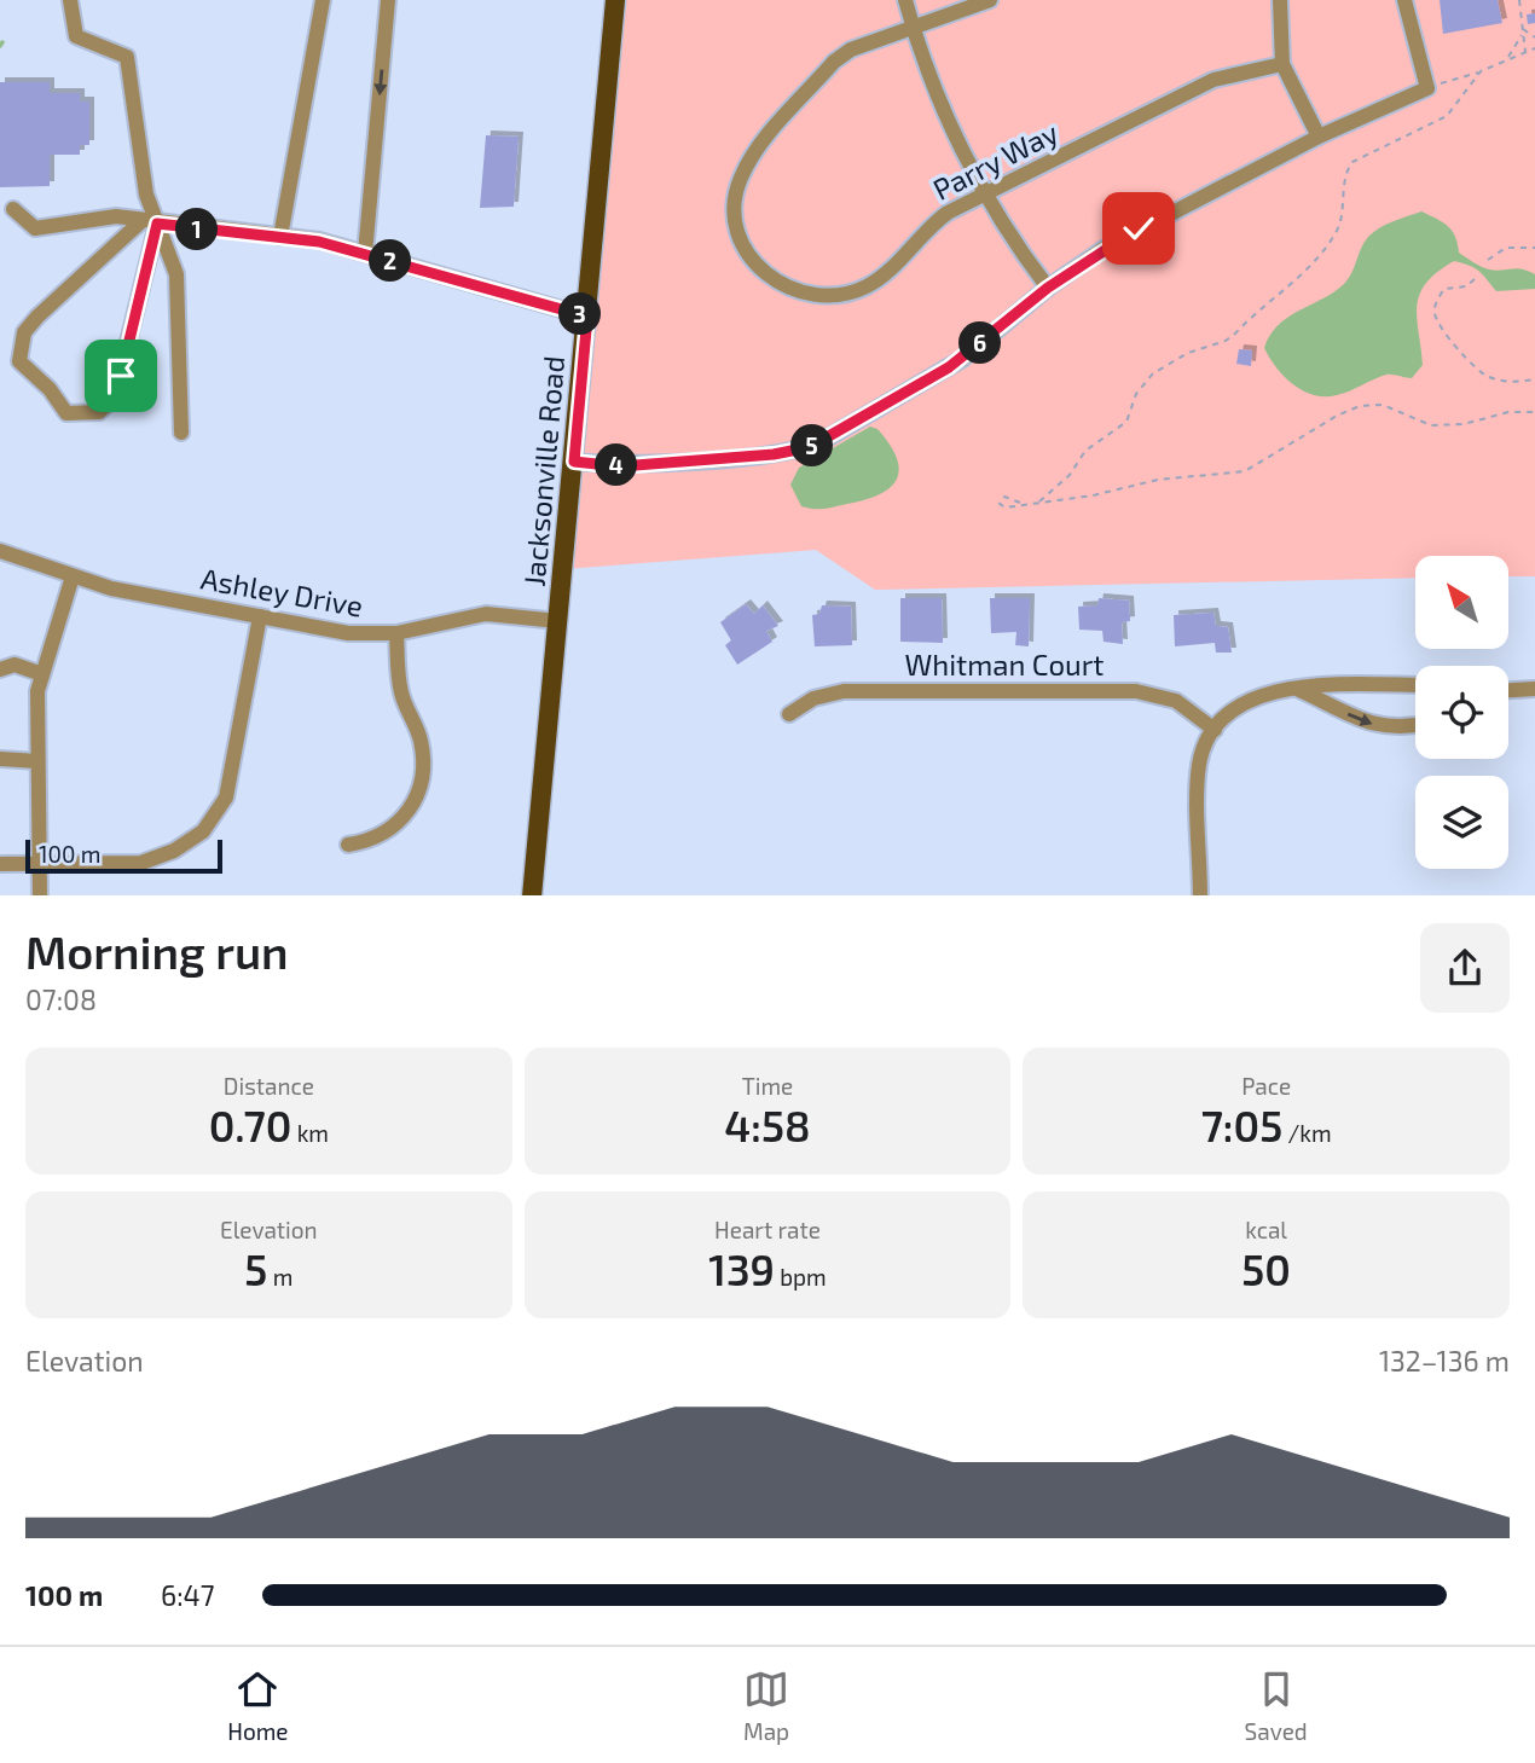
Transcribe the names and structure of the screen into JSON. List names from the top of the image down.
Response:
{
  "streets": {
    "main road": ["Jacksonville Road"],
    "street": ["Parry Way", "Ashley Drive", "Whitman Court"]
  },
  "crossings": [
    ["Jacksonville Road", "Ashley Drive"]
  ],
  "scale_bar": "100 m",
  "north": "top left",
  "page": {
    "pins": [
      "1",
      "2",
      "3",
      "6",
      "5",
      "4"
    ],
    "scale": "100 m",
    "heading": ["Morning run", "07:08"],
    "stats": [
      ["Distance", "0.70 km"],
      ["Time", "4:58"],
      ["Pace", "7:05 /km"],
      ["Elevation", "5 m"],
      ["Heart rate", "139 bpm"],
      ["kcal", "50"]
    ],
    "chart": ["Elevation", "132–136 m"],
    "list": [
      {
        "name": "100 m",
        "note": "6:47"
      }
    ],
    "tabs": ["Home", "Map", "Saved"]
  }
}
